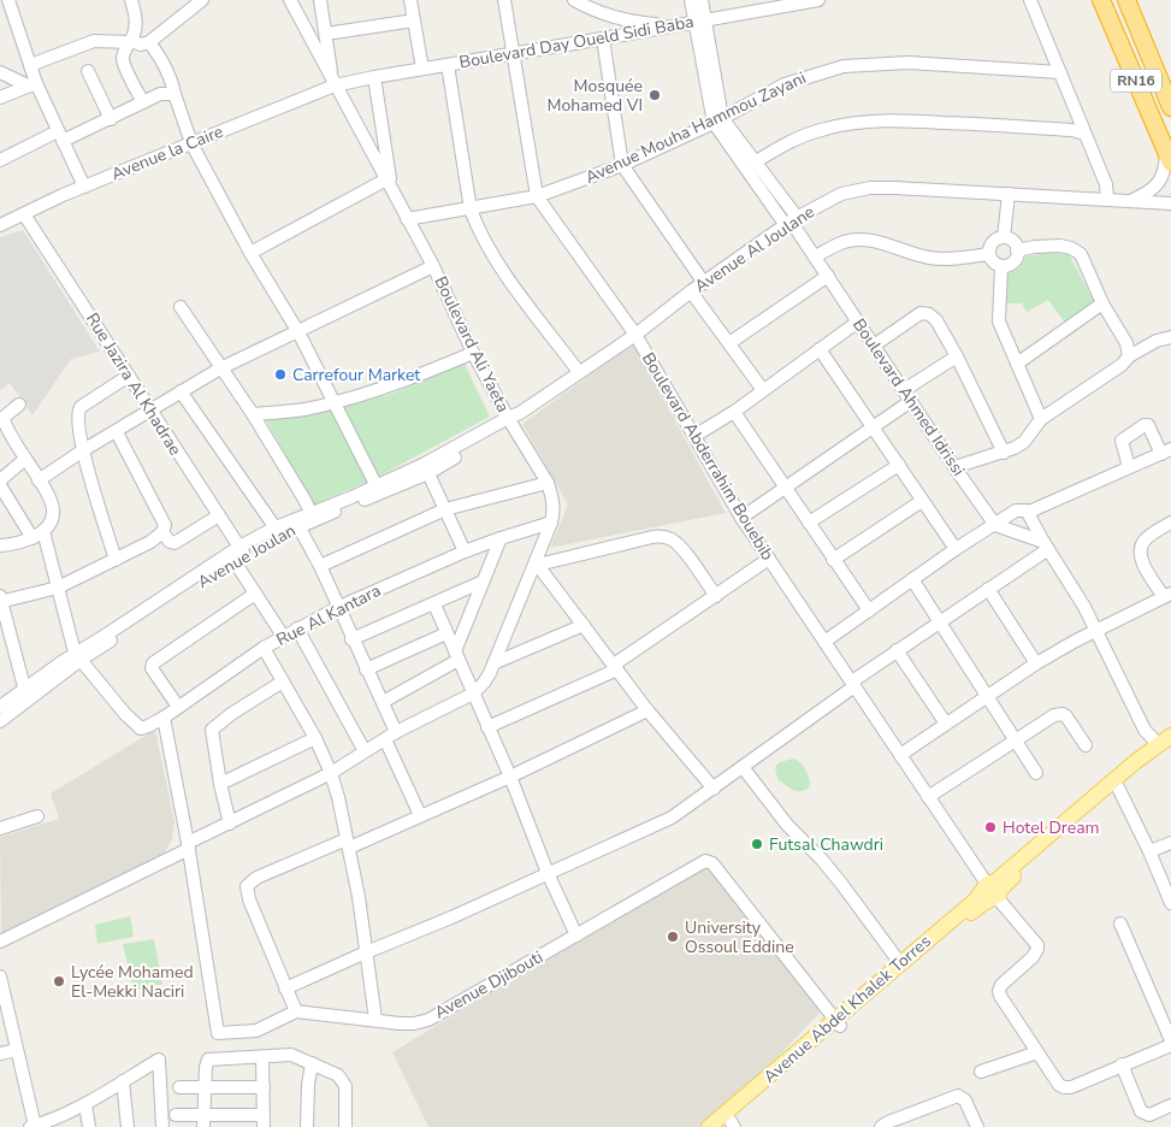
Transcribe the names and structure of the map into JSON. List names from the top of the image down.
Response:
{
  "streets": {
    "highway": ["RN16"],
    "main road": ["Avenue Abdel Khalek Torres"],
    "street": [
      "Boulevard Day Oueld Sidi Baba",
      "Avenue Mouha Hammou Zayani",
      "Avenue la Caire",
      "Avenue Al Joulane",
      "Boulevard Ali Yaeta",
      "Rue Jazira Al Khadrae",
      "Boulevard Ahmed Idrissi",
      "Boulevard Abderrahim Bouebib",
      "Avenue Joulan",
      "Rue Al Kantara",
      "Avenue Djibouti"
    ]
  },
  "crossings": [
    ["Boulevard Day Oueld Sidi Baba", "Avenue la Caire"],
    ["Boulevard Day Oueld Sidi Baba", "Boulevard Ali Yaeta"],
    ["Boulevard Day Oueld Sidi Baba", "Boulevard Abderrahim Bouebib"],
    ["Avenue Mouha Hammou Zayani", "Boulevard Ali Yaeta"],
    ["Avenue Mouha Hammou Zayani", "Boulevard Abderrahim Bouebib"],
    ["Avenue la Caire", "Boulevard Ali Yaeta"],
    ["Avenue la Caire", "Rue Jazira Al Khadrae"],
    ["Avenue Al Joulane", "Boulevard Ali Yaeta"],
    ["Avenue Al Joulane", "Boulevard Ahmed Idrissi"],
    ["Avenue Al Joulane", "Boulevard Abderrahim Bouebib"],
    ["Avenue Al Joulane", "Avenue Joulan"],
    ["Boulevard Ali Yaeta", "Avenue Joulan"],
    ["Boulevard Ali Yaeta", "Rue Al Kantara"],
    ["Rue Jazira Al Khadrae", "Avenue Joulan"],
    ["Rue Jazira Al Khadrae", "Rue Al Kantara"],
    ["Boulevard Abderrahim Bouebib", "Avenue Abdel Khalek Torres"],
    ["Avenue Joulan", "Rue Al Kantara"],
    ["Avenue Djibouti", "Avenue Abdel Khalek Torres"]
  ],
  "places": [
    "Mosquée Mohamed VI",
    "Carrefour Market",
    "Hotel Dream",
    "Futsal Chawdri",
    "University Ossoul Eddine",
    "Lycée Mohamed El-Mekki Naciri"
  ]
}
